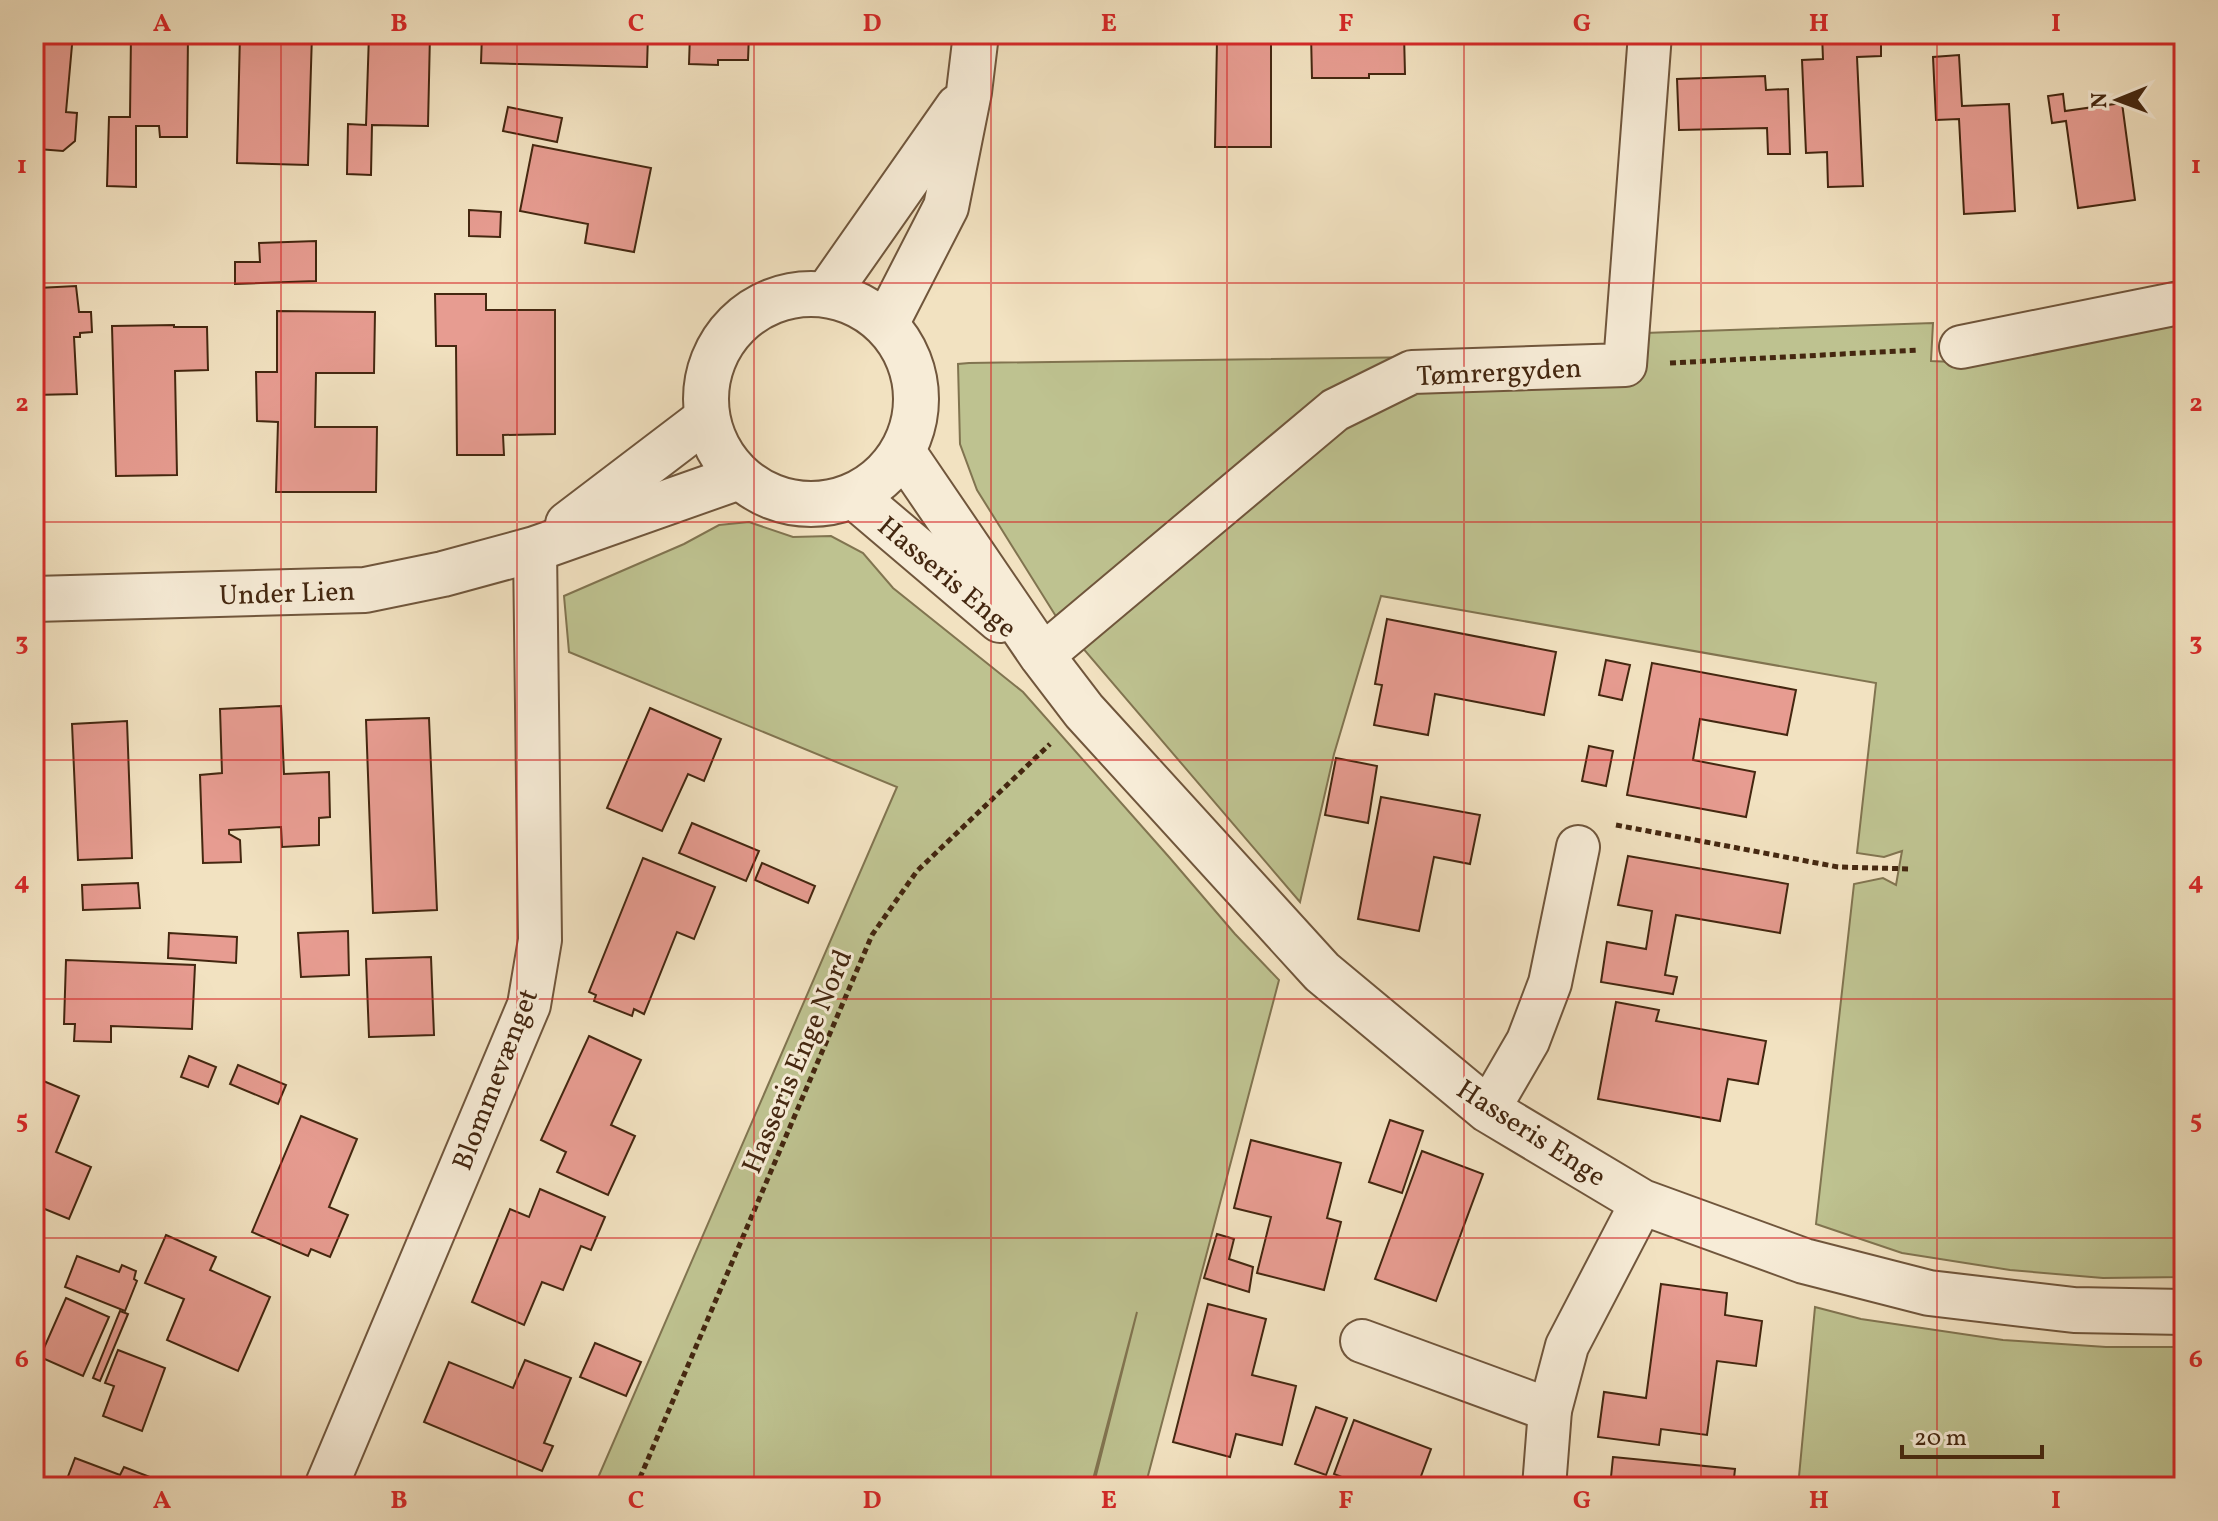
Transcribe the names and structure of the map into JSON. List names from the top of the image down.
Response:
{
  "streets": {
    "street": [
      "Tømrergyden",
      "Hasseris Enge",
      "Under Lien",
      "Blommevænget"
    ],
    "path": ["Hasseris Enge Nord"]
  },
  "crossings": [
    ["Tømrergyden", "Hasseris Enge"],
    ["Hasseris Enge", "Under Lien"],
    ["Hasseris Enge", "Hasseris Enge Nord"],
    ["Under Lien", "Blommevænget"]
  ],
  "scale_bar": "20 m",
  "north": "left",
  "grid": {
    "columns": [
      "A",
      "B",
      "C",
      "D",
      "E",
      "F",
      "G",
      "H",
      "I"
    ],
    "rows": [
      "1",
      "2",
      "3",
      "4",
      "5",
      "6"
    ]
  }
}
